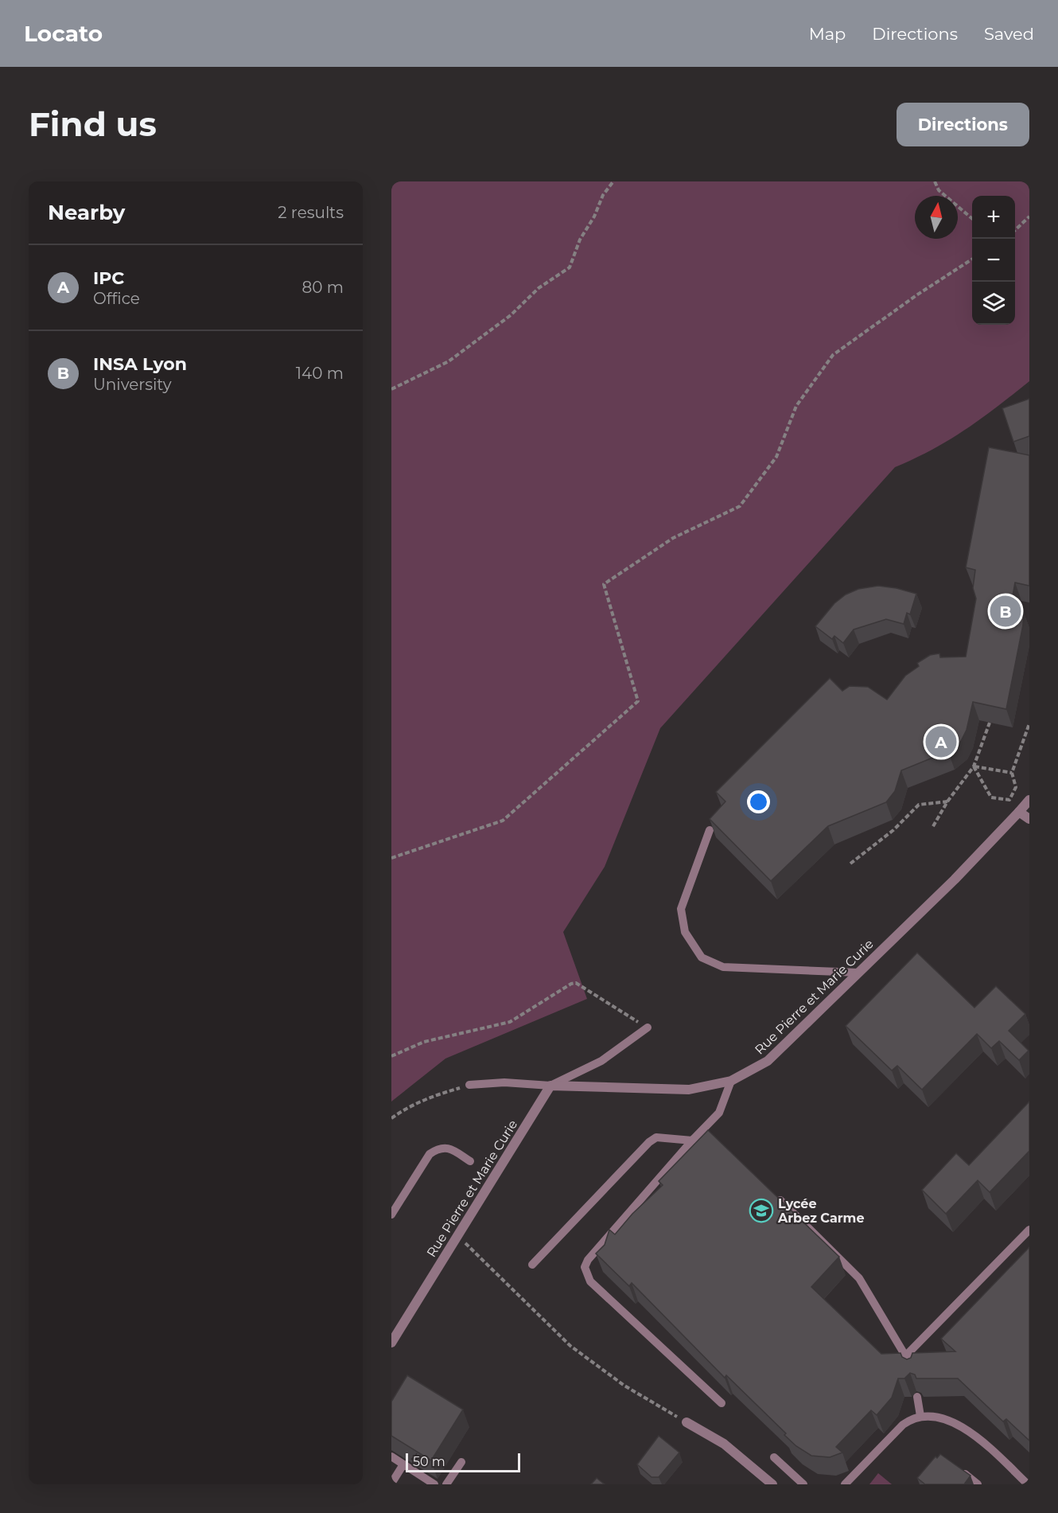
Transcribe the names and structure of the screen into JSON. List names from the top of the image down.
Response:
{
  "streets": {
    "street": ["Rue Pierre et Marie Curie"]
  },
  "places": {
    "school or university": ["Lycée Arbez Carme"]
  },
  "scale_bar": "50 m",
  "north": "top",
  "page": {
    "header": "Locato",
    "nav": ["Map", "Directions", "Saved"],
    "buttons": "Directions",
    "title": "Find us",
    "heading": ["Nearby", "2 results"],
    "map_buttons": ["+", "−"],
    "list": [
      {
        "mark": "A",
        "name": "IPC",
        "note": "Office",
        "value": "80 m"
      },
      {
        "mark": "B",
        "name": "INSA Lyon",
        "note": "University",
        "value": "140 m"
      }
    ],
    "pins": ["B", "A"],
    "scale": "50 m"
  }
}
